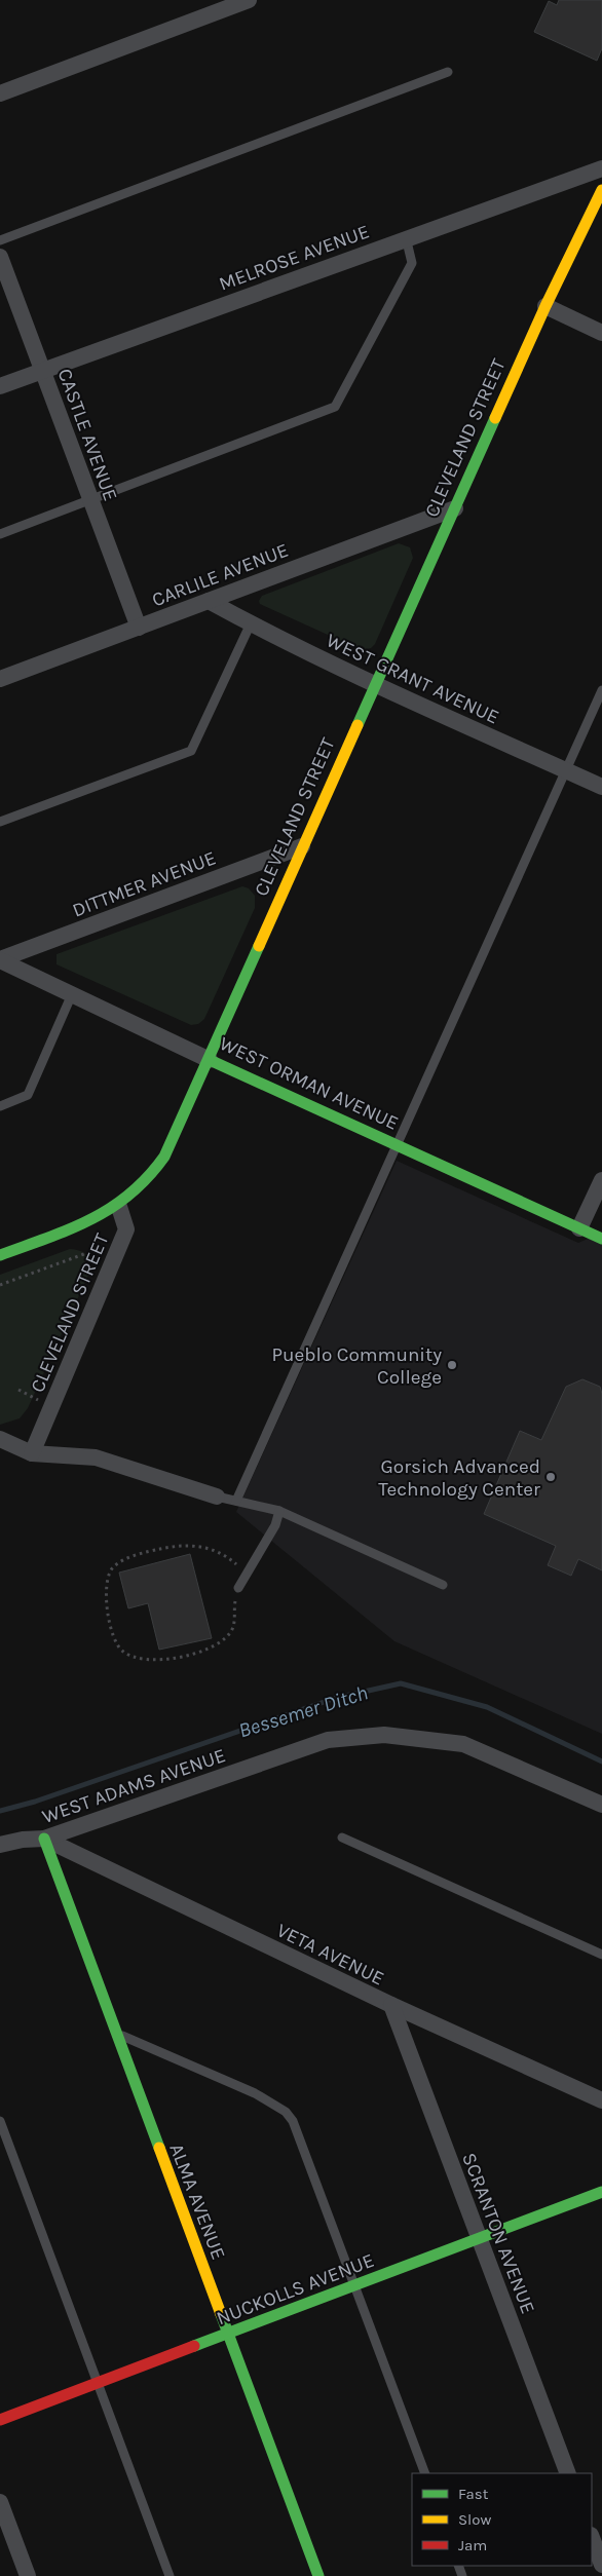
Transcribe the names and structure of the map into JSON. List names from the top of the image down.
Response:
{
  "streets": {
    "street": [
      "MELROSE AVENUE",
      "CASTLE AVENUE",
      "CLEVELAND STREET",
      "CARLILE AVENUE",
      "WEST GRANT AVENUE",
      "DITTMER AVENUE",
      "WEST ORMAN AVENUE",
      "WEST ADAMS AVENUE",
      "VETA AVENUE",
      "ALMA AVENUE",
      "SCRANTON AVENUE",
      "NUCKOLLS AVENUE"
    ]
  },
  "crossings": [
    ["MELROSE AVENUE", "CASTLE AVENUE"],
    ["CASTLE AVENUE", "CARLILE AVENUE"],
    ["CLEVELAND STREET", "CARLILE AVENUE"],
    ["CLEVELAND STREET", "WEST GRANT AVENUE"],
    ["CLEVELAND STREET", "DITTMER AVENUE"],
    ["CLEVELAND STREET", "WEST ORMAN AVENUE"],
    ["CARLILE AVENUE", "WEST GRANT AVENUE"],
    ["DITTMER AVENUE", "WEST ORMAN AVENUE"],
    ["WEST ADAMS AVENUE", "VETA AVENUE"],
    ["WEST ADAMS AVENUE", "ALMA AVENUE"],
    ["VETA AVENUE", "ALMA AVENUE"],
    ["VETA AVENUE", "SCRANTON AVENUE"],
    ["ALMA AVENUE", "NUCKOLLS AVENUE"],
    ["SCRANTON AVENUE", "NUCKOLLS AVENUE"]
  ],
  "water": ["Bessemer Ditch"],
  "places": ["Pueblo Community College", "Gorsich Advanced Technology Center"],
  "legend": ["Fast", "Slow", "Jam"]
}
